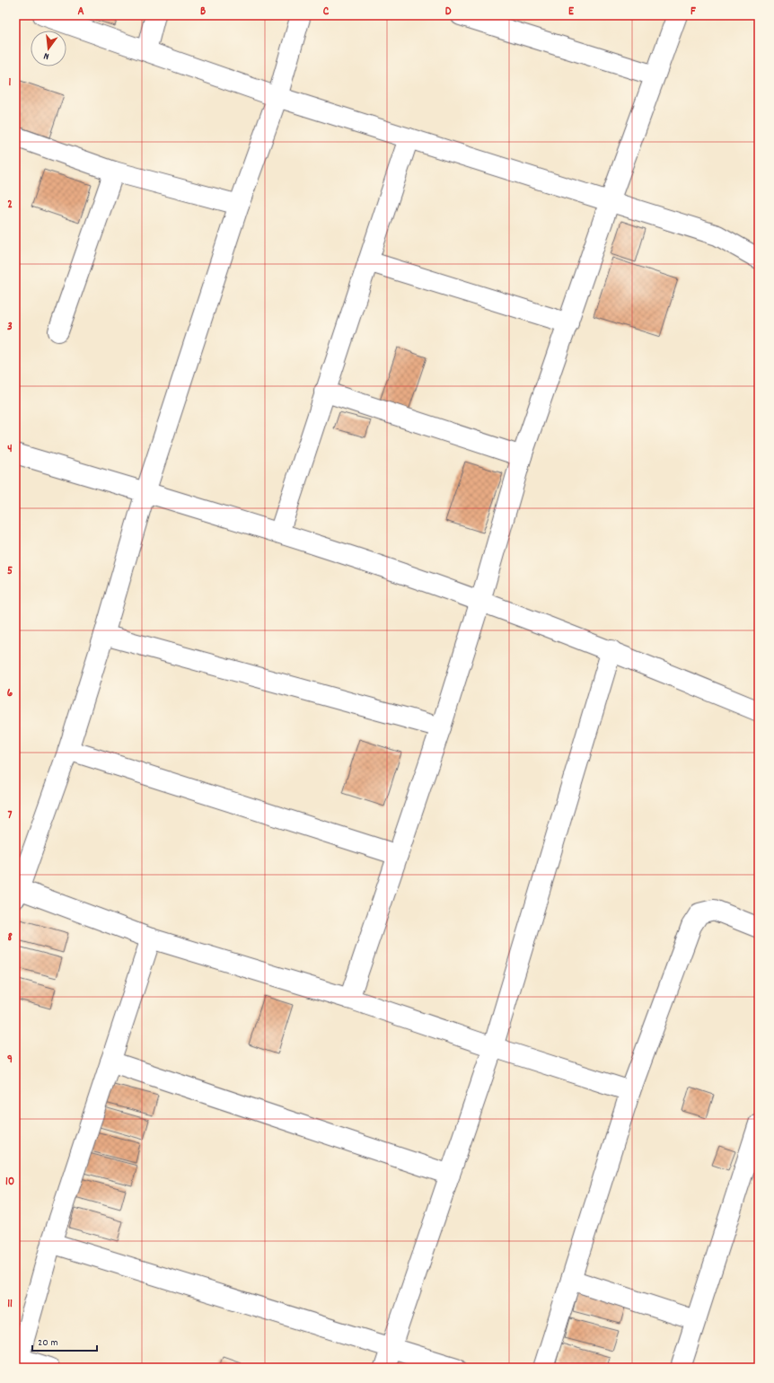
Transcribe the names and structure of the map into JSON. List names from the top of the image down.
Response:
{
  "scale_bar": "20 m",
  "north": "bottom",
  "grid": {
    "columns": [
      "A",
      "B",
      "C",
      "D",
      "E",
      "F"
    ],
    "rows": [
      "1",
      "2",
      "3",
      "4",
      "5",
      "6",
      "7",
      "8",
      "9",
      "10",
      "11"
    ]
  }
}
